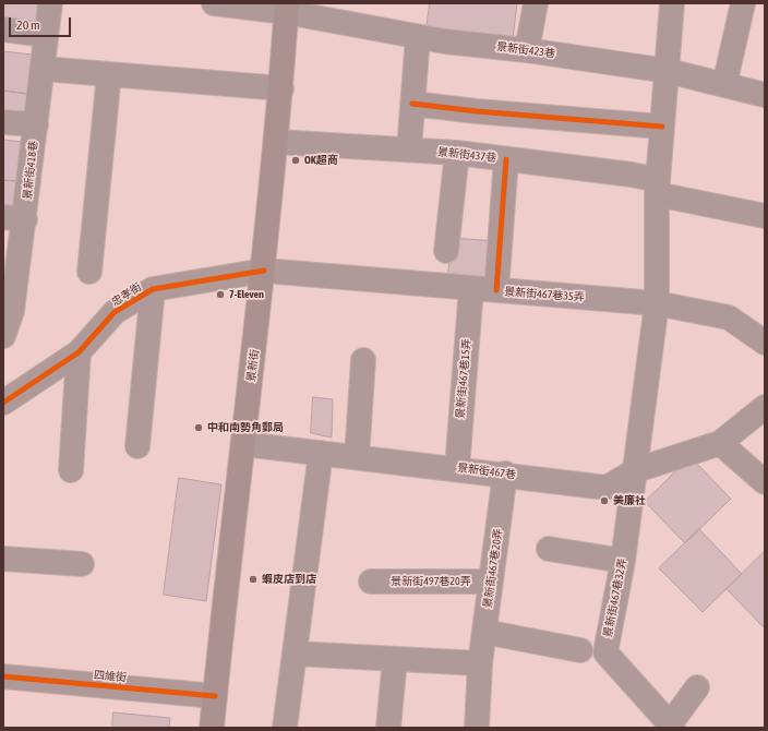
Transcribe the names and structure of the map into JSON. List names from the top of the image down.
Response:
{
  "streets": {
    "main road": ["景新街"],
    "street": [
      "景新街423巷",
      "景新街437巷",
      "景新街418巷",
      "忠孝街",
      "景新街467巷35弄",
      "景新街467巷15弄",
      "景新街467巷",
      "景新街467巷20弄",
      "景新街497巷20弄",
      "景新街467巷32弄",
      "四維街"
    ]
  },
  "crossings": [
    ["景新街423巷", "景新街"],
    ["景新街423巷", "景新街467巷32弄"],
    ["景新街437巷", "景新街"],
    ["景新街437巷", "景新街467巷32弄"],
    ["忠孝街", "景新街467巷35弄"],
    ["忠孝街", "景新街"],
    ["景新街467巷35弄", "景新街"],
    ["景新街467巷35弄", "景新街467巷15弄"],
    ["景新街467巷35弄", "景新街467巷32弄"],
    ["景新街", "景新街467巷"],
    ["景新街", "四維街"],
    ["景新街467巷15弄", "景新街467巷"],
    ["景新街467巷", "景新街467巷20弄"],
    ["景新街467巷", "景新街467巷32弄"],
    ["景新街467巷20弄", "景新街497巷20弄"]
  ],
  "places": [
    "OK超商",
    "7-Eleven",
    "中和南勢角郵局",
    "美廉社",
    "蝦皮店到店"
  ],
  "scale_bar": "20 m"
}
